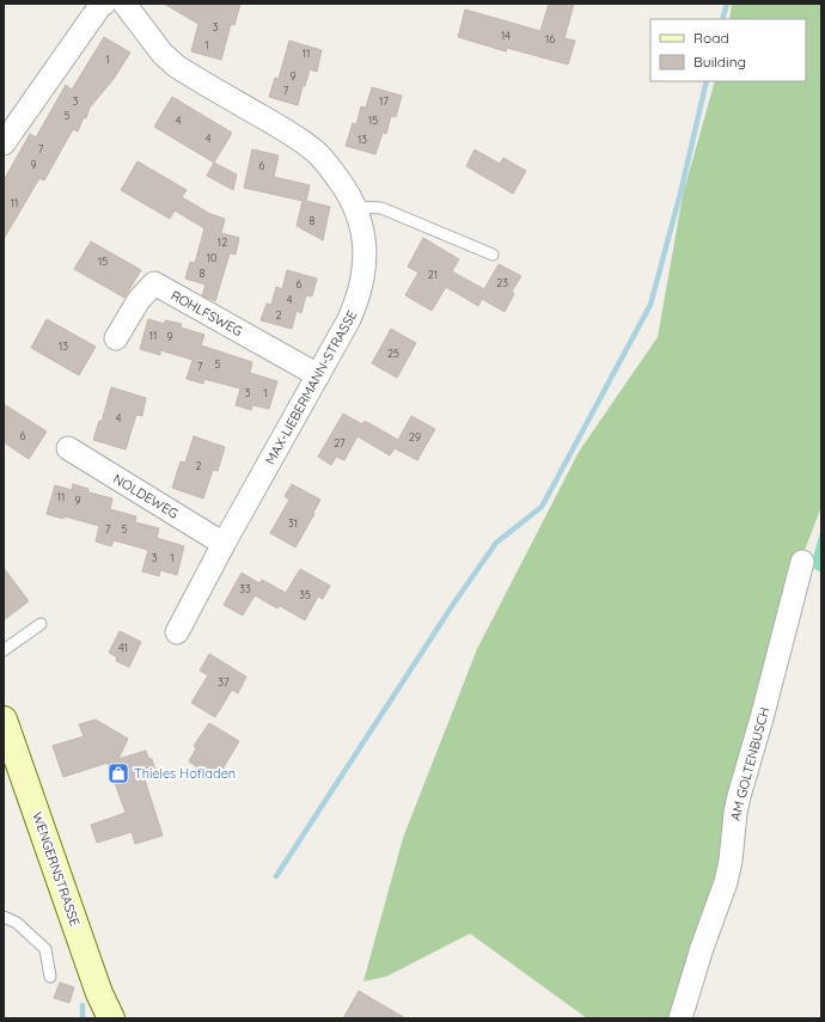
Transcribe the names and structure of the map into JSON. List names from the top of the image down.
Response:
{
  "streets": {
    "main road": ["WENGERNSTRASSE"],
    "street": [
      "ROHLFSWEG",
      "MAX-LIEBERMANN-STRASSE",
      "NOLDEWEG",
      "AM GOLTENBUSCH"
    ]
  },
  "crossings": [
    ["ROHLFSWEG", "MAX-LIEBERMANN-STRASSE"],
    ["MAX-LIEBERMANN-STRASSE", "NOLDEWEG"]
  ],
  "places": {
    "shop": ["Thieles Hofladen"]
  },
  "house_numbers": [
    "3",
    "14",
    "16",
    "1",
    "11",
    "1",
    "9",
    "7",
    "3",
    "17",
    "5",
    "4",
    "15",
    "4",
    "13",
    "7",
    "9",
    "6",
    "11",
    "8",
    "12",
    "10",
    "15",
    "8",
    "21",
    "23",
    "6",
    "4",
    "2",
    "11",
    "9",
    "13",
    "25",
    "5",
    "7",
    "3",
    "1",
    "4",
    "6",
    "29",
    "27",
    "2",
    "11",
    "9",
    "31",
    "7",
    "5",
    "3",
    "1",
    "33",
    "35",
    "41",
    "37"
  ],
  "legend": ["Road", "Building"]
}
